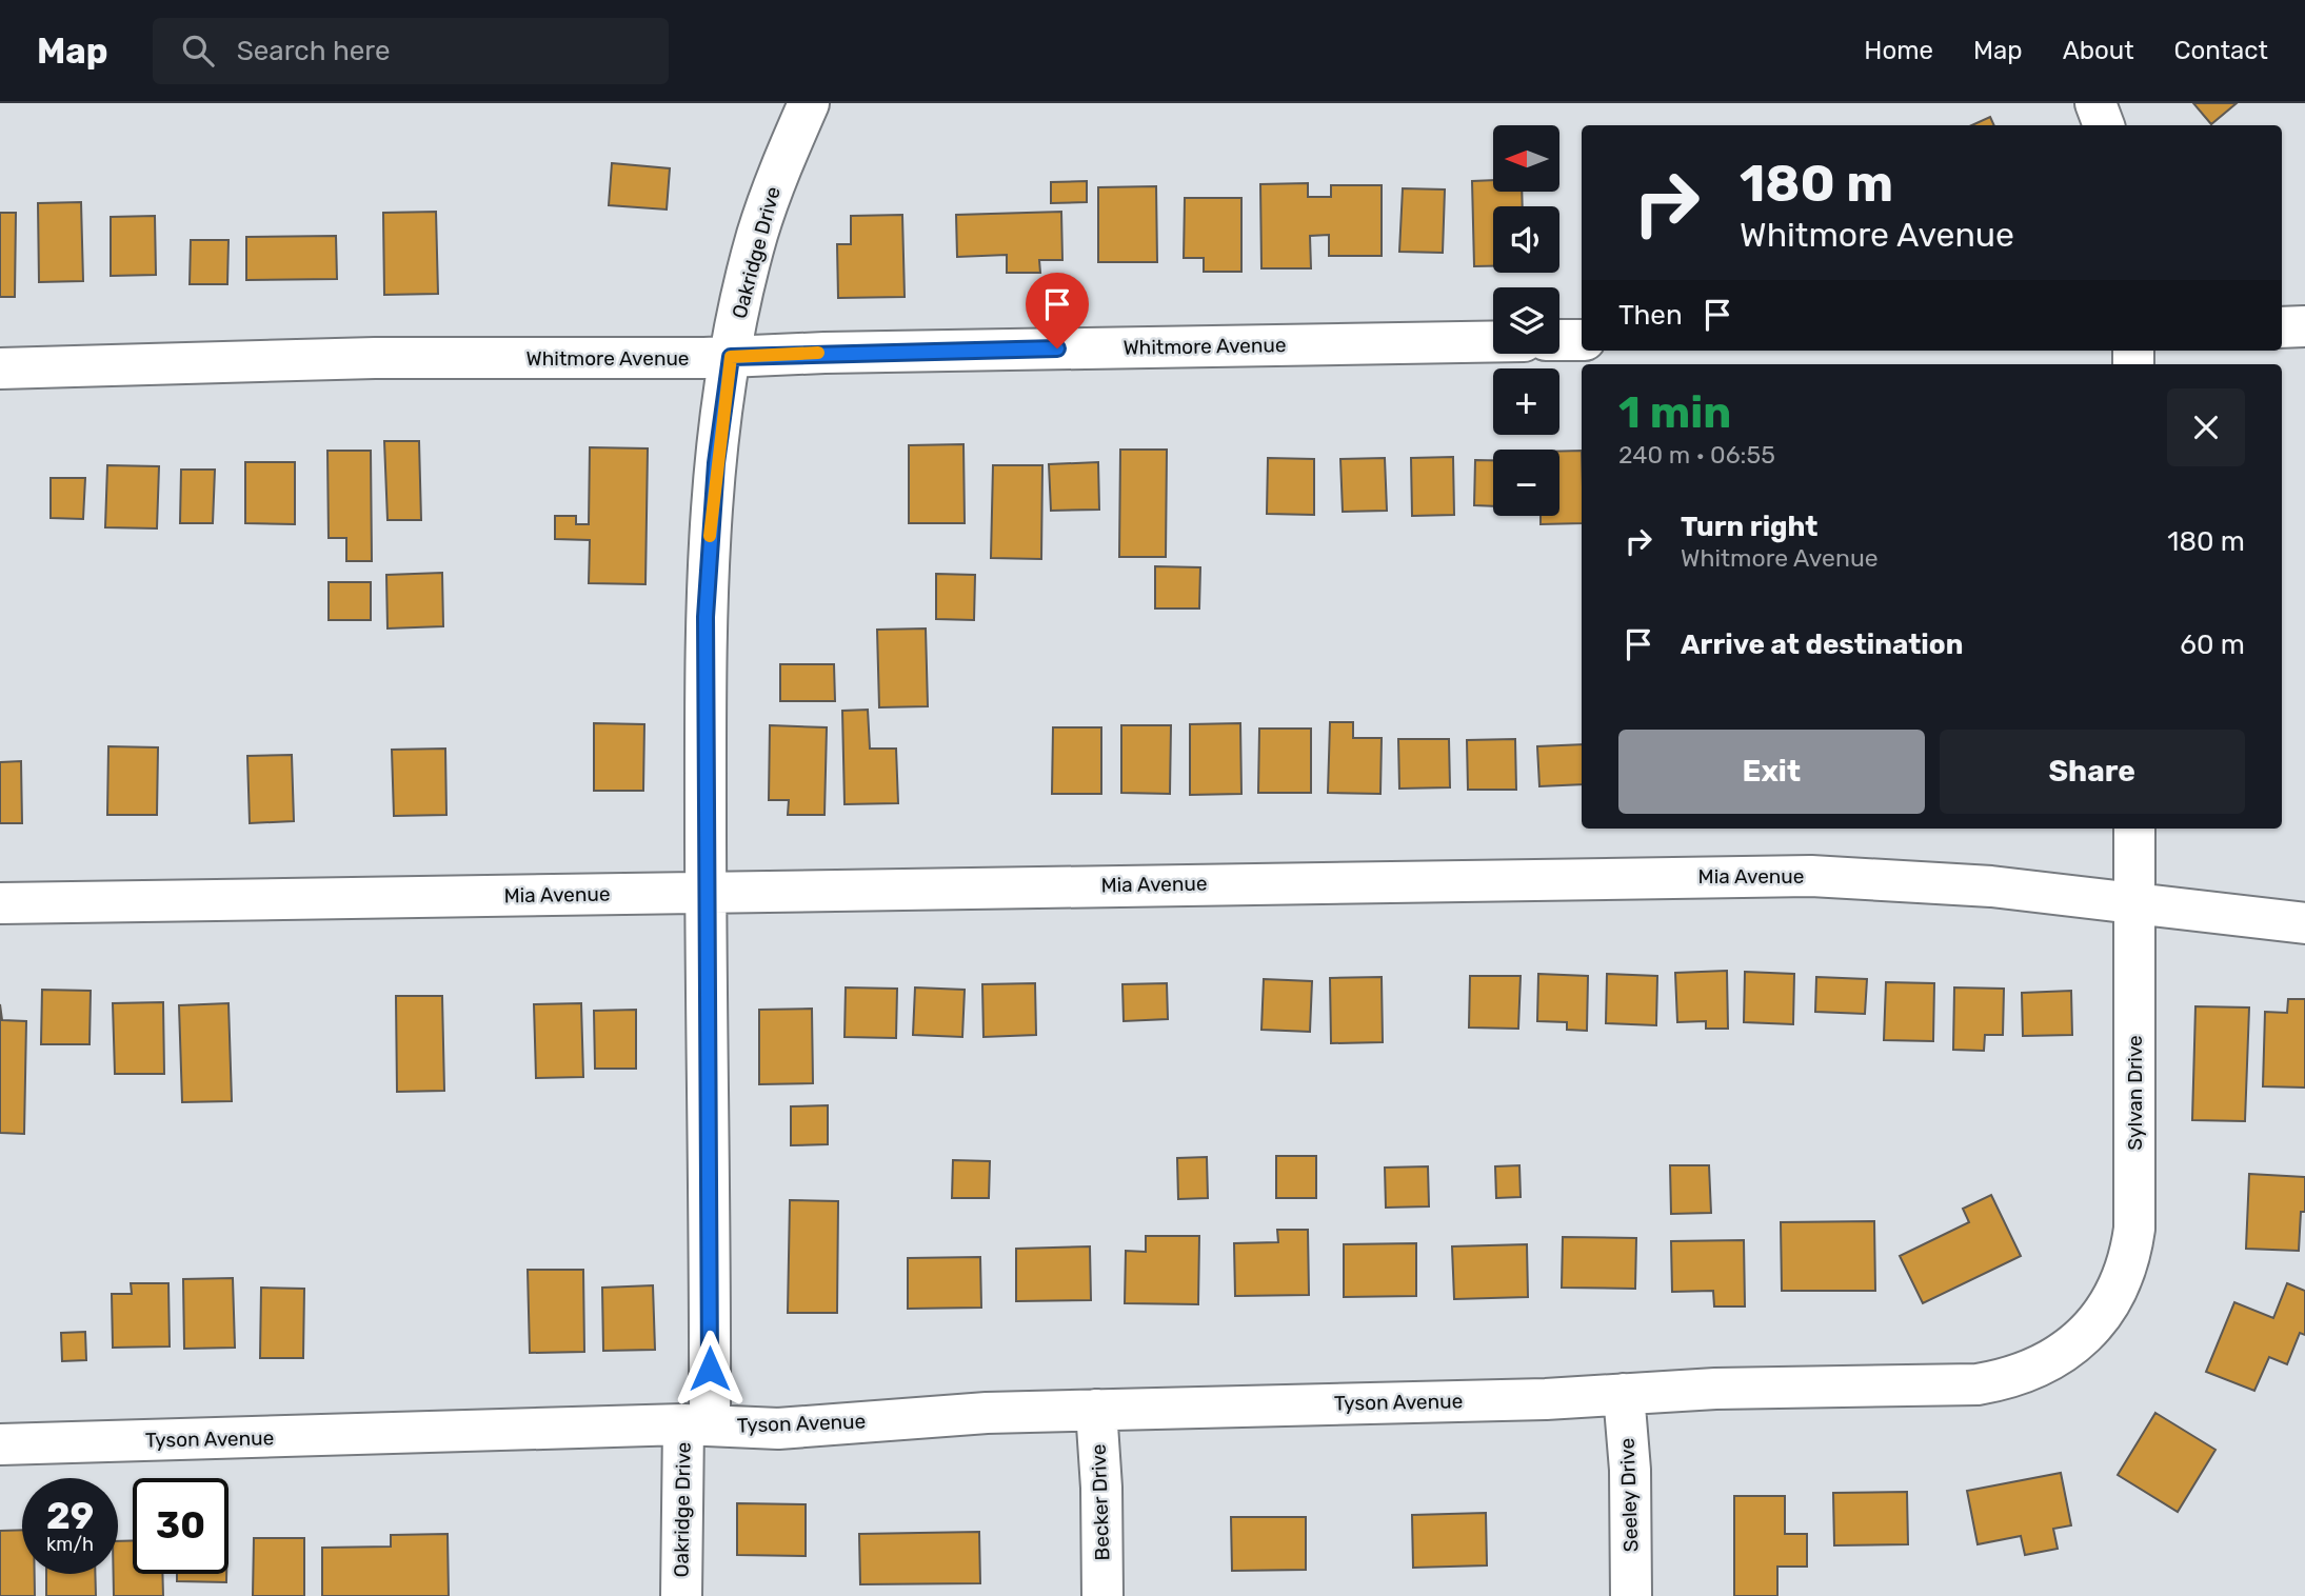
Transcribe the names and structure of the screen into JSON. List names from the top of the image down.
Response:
{
  "streets": {
    "street": [
      "Oakridge Drive",
      "Whitmore Avenue",
      "Mia Avenue",
      "Sylvan Drive",
      "Tyson Avenue",
      "Seeley Drive",
      "Becker Drive"
    ]
  },
  "crossings": [
    ["Oakridge Drive", "Whitmore Avenue"],
    ["Oakridge Drive", "Mia Avenue"],
    ["Oakridge Drive", "Tyson Avenue"],
    ["Mia Avenue", "Sylvan Drive"],
    ["Sylvan Drive", "Tyson Avenue"],
    ["Tyson Avenue", "Seeley Drive"],
    ["Tyson Avenue", "Becker Drive"]
  ],
  "north": "left",
  "page": {
    "header": "Map",
    "search": "Search here",
    "nav": [
      "Home",
      "Map",
      "About",
      "Contact"
    ],
    "map_buttons": ["+", "−"],
    "turn": ["180 m", "Whitmore Avenue"],
    "then": "Then",
    "heading": ["1 min", "240 m · 06:55"],
    "list": [
      {
        "name": "Turn right",
        "note": "Whitmore Avenue",
        "value": "180 m"
      },
      {
        "name": "Arrive at destination",
        "value": "60 m"
      }
    ],
    "buttons": ["Exit", "Share"],
    "speed": "29 km/h",
    "limit": "30"
  }
}
